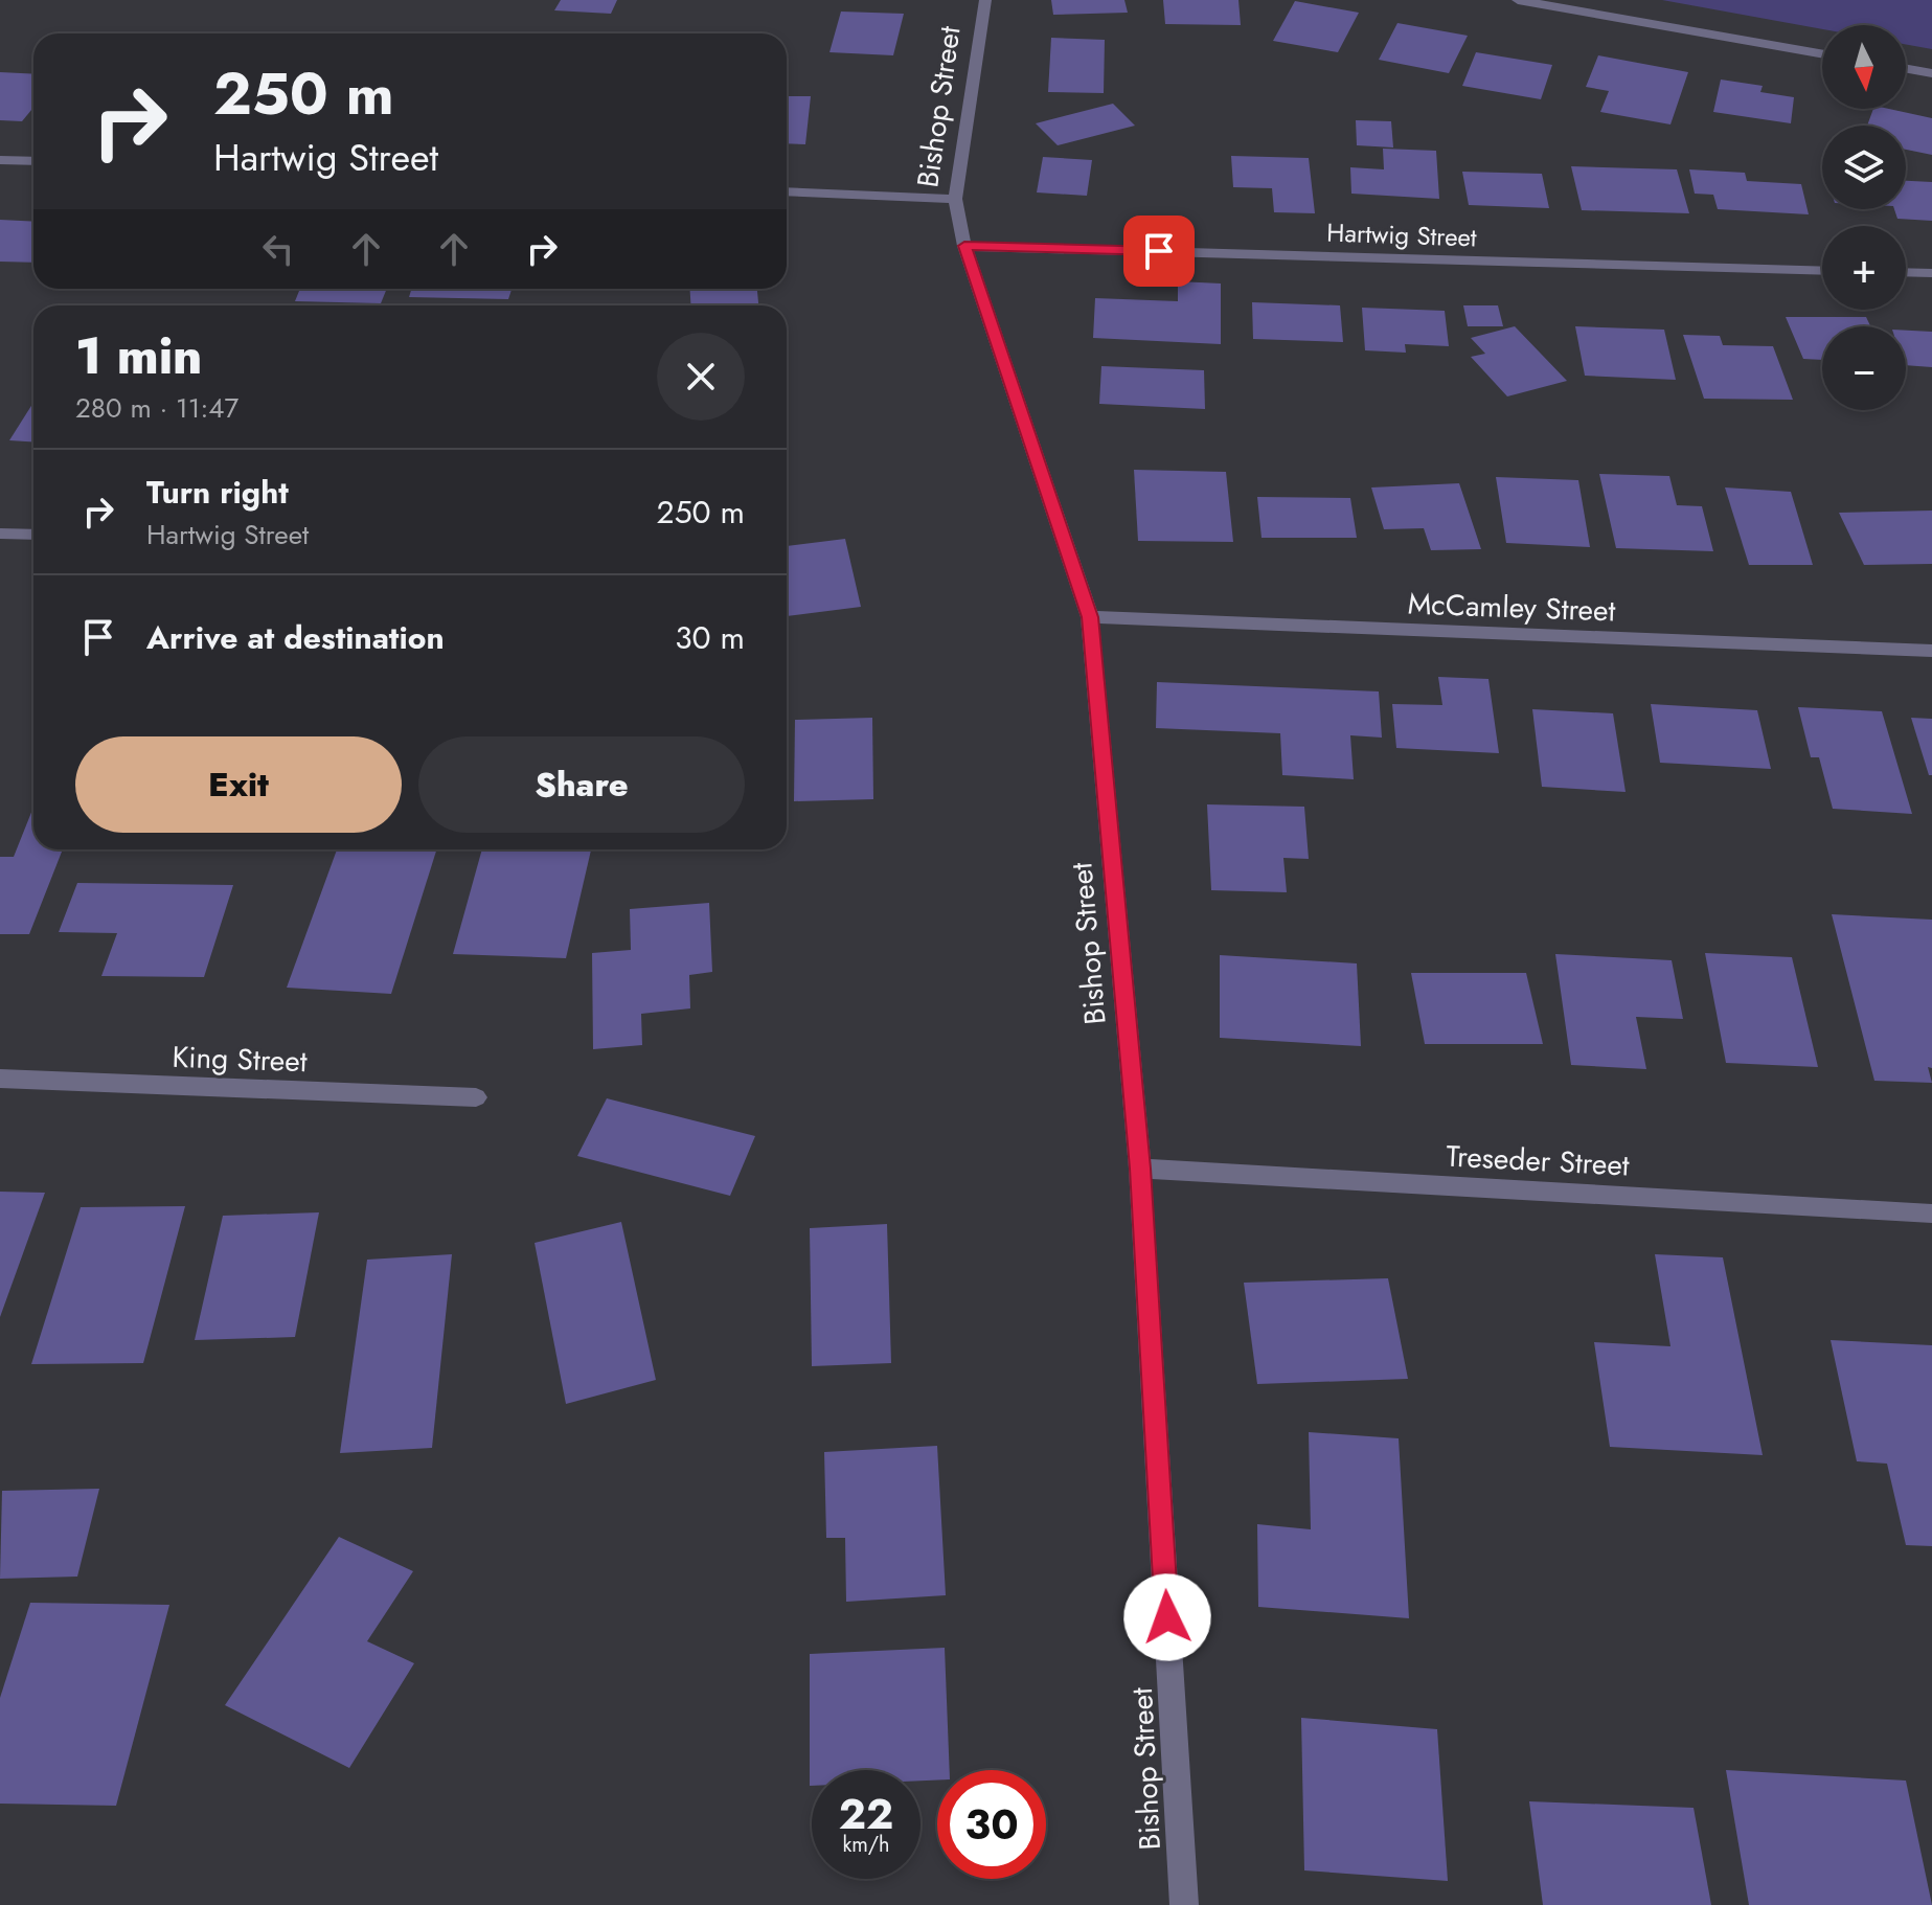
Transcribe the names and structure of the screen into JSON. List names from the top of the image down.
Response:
{
  "streets": {
    "street": [
      "Bishop Street",
      "Hartwig Street",
      "McCamley Street",
      "King Street",
      "Treseder Street"
    ]
  },
  "crossings": [
    ["Bishop Street", "Hartwig Street"],
    ["Bishop Street", "McCamley Street"],
    ["Bishop Street", "Treseder Street"]
  ],
  "north": "bottom",
  "page": {
    "map_buttons": ["+", "−"],
    "turn": ["250 m", "Hartwig Street"],
    "heading": ["1 min", "280 m · 11:47"],
    "list": [
      {
        "name": "Turn right",
        "note": "Hartwig Street",
        "value": "250 m"
      },
      {
        "name": "Arrive at destination",
        "value": "30 m"
      }
    ],
    "buttons": ["Exit", "Share"],
    "speed": "22 km/h",
    "limit": "30"
  }
}
